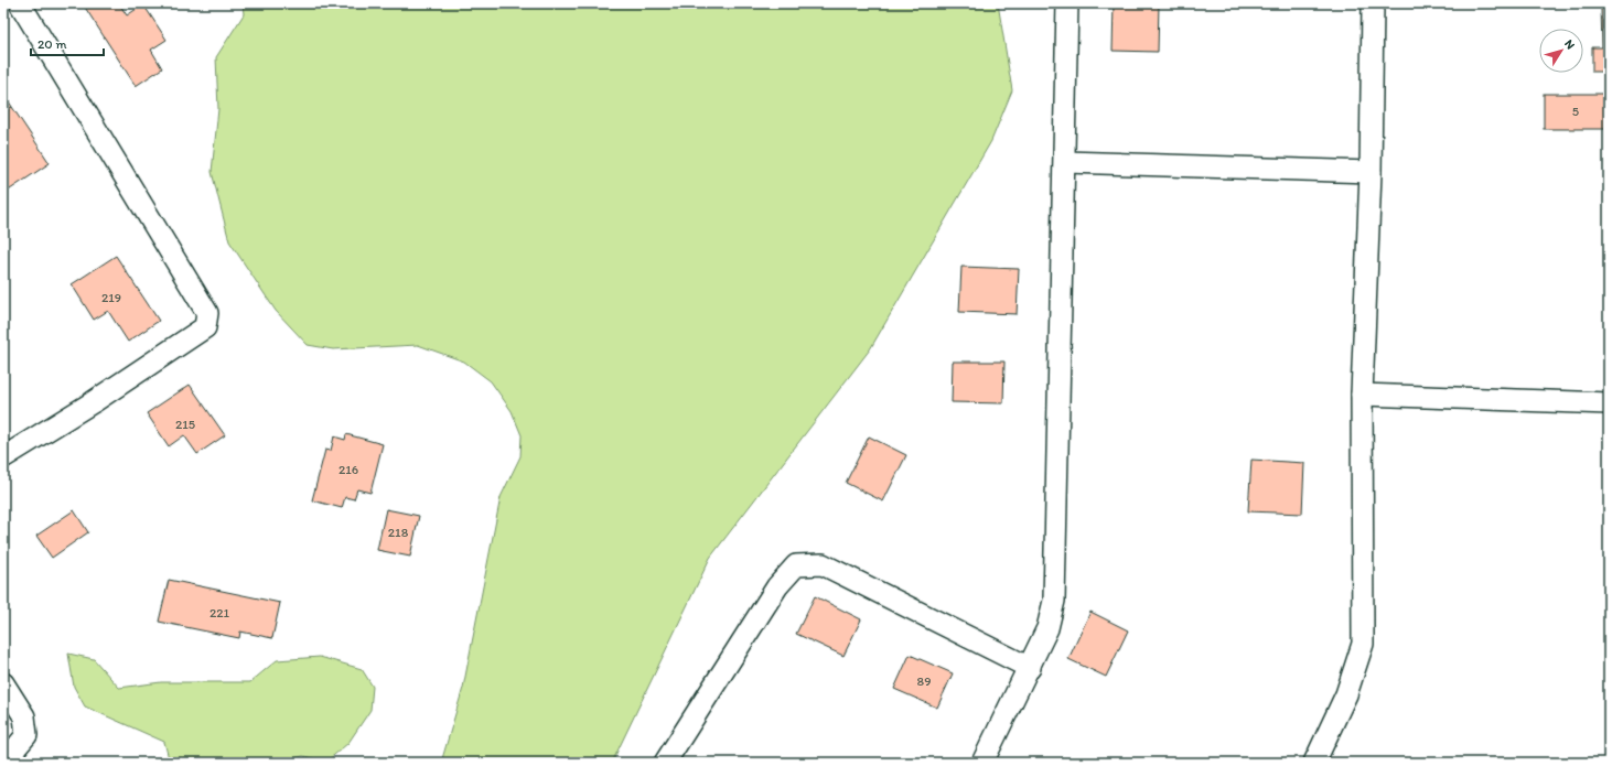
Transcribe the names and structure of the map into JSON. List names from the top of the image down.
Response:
{
  "house_numbers": [
    "5",
    "219",
    "215",
    "216",
    "218",
    "221",
    "89"
  ],
  "scale_bar": "20 m",
  "north": "top right"
}
